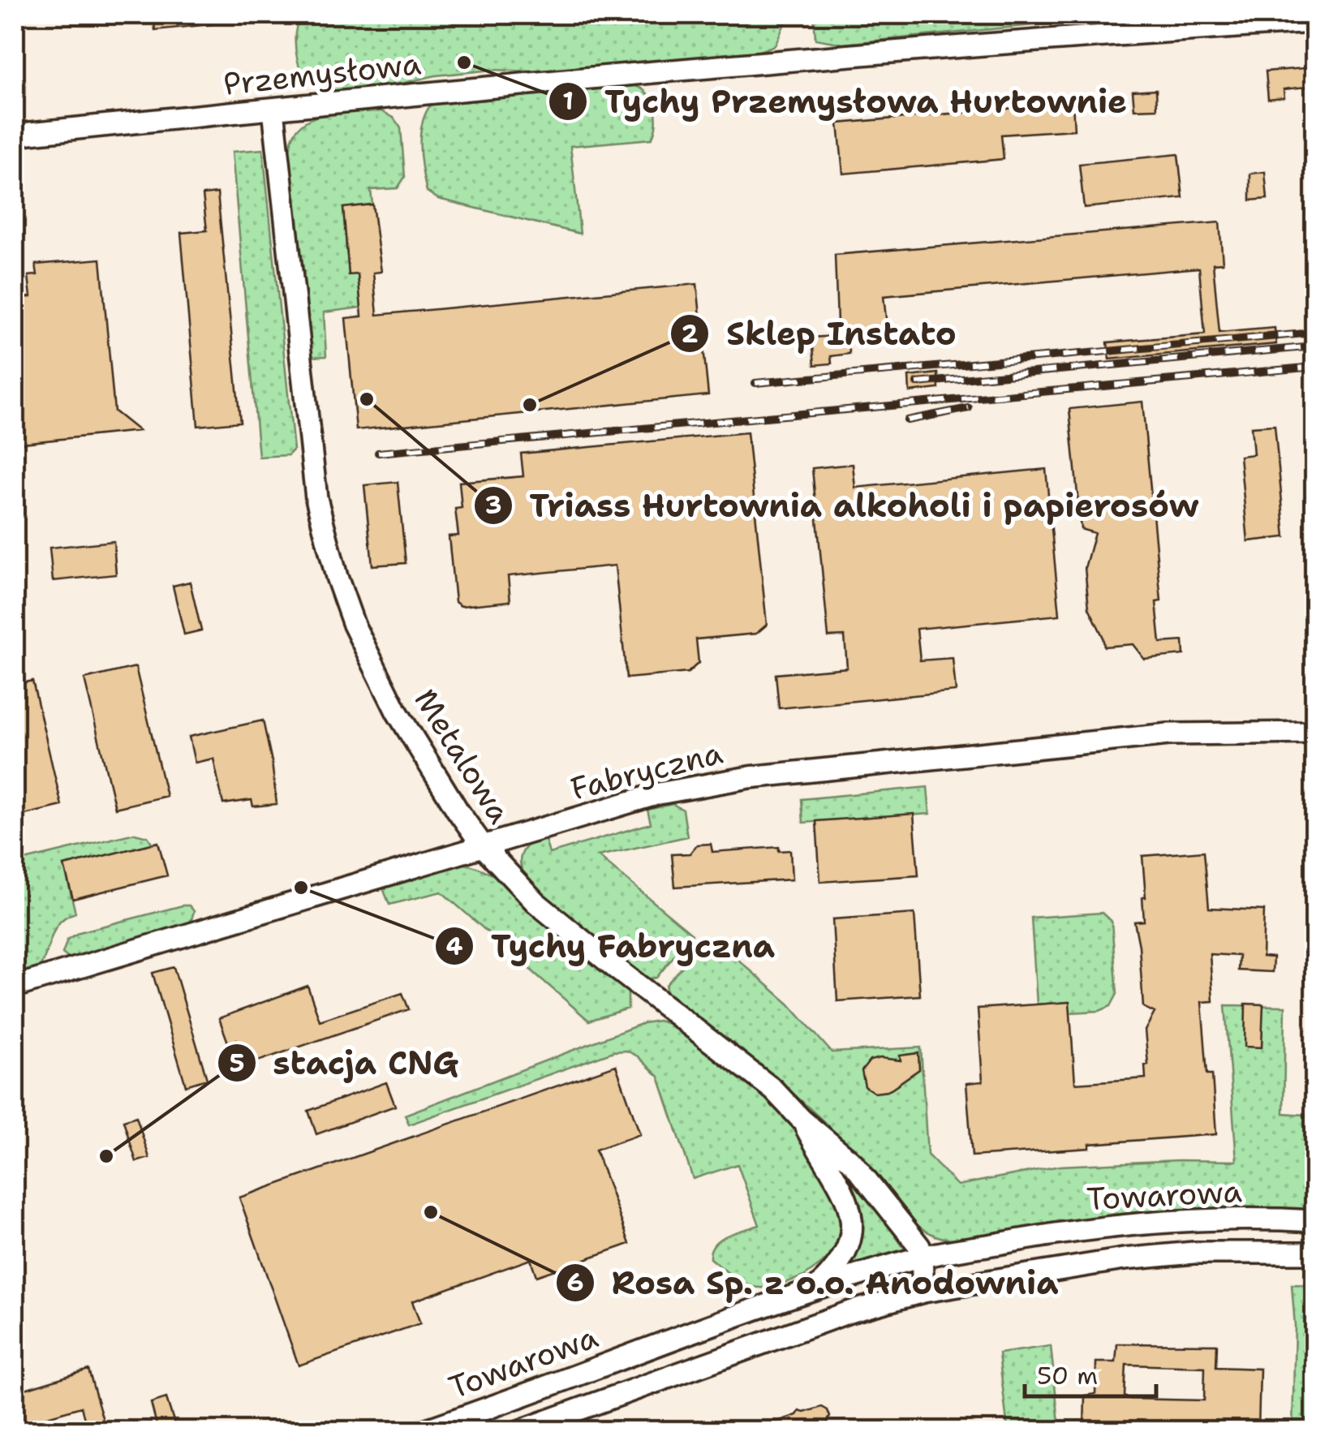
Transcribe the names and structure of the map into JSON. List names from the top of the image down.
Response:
{
  "streets": {
    "street": [
      "Przemysłowa",
      "Metalowa",
      "Fabryczna",
      "Towarowa"
    ]
  },
  "crossings": [
    ["Przemysłowa", "Metalowa"],
    ["Metalowa", "Fabryczna"],
    ["Metalowa", "Towarowa"]
  ],
  "places": [
    "Tychy Przemysłowa Hurtownie",
    "Triass Hurtownia alkoholi i papierosów",
    "Sklep Instato",
    "Tychy Fabryczna",
    "stacja CNG",
    "Rosa Sp. z o.o. Anodownia"
  ],
  "scale_bar": "50 m"
}
